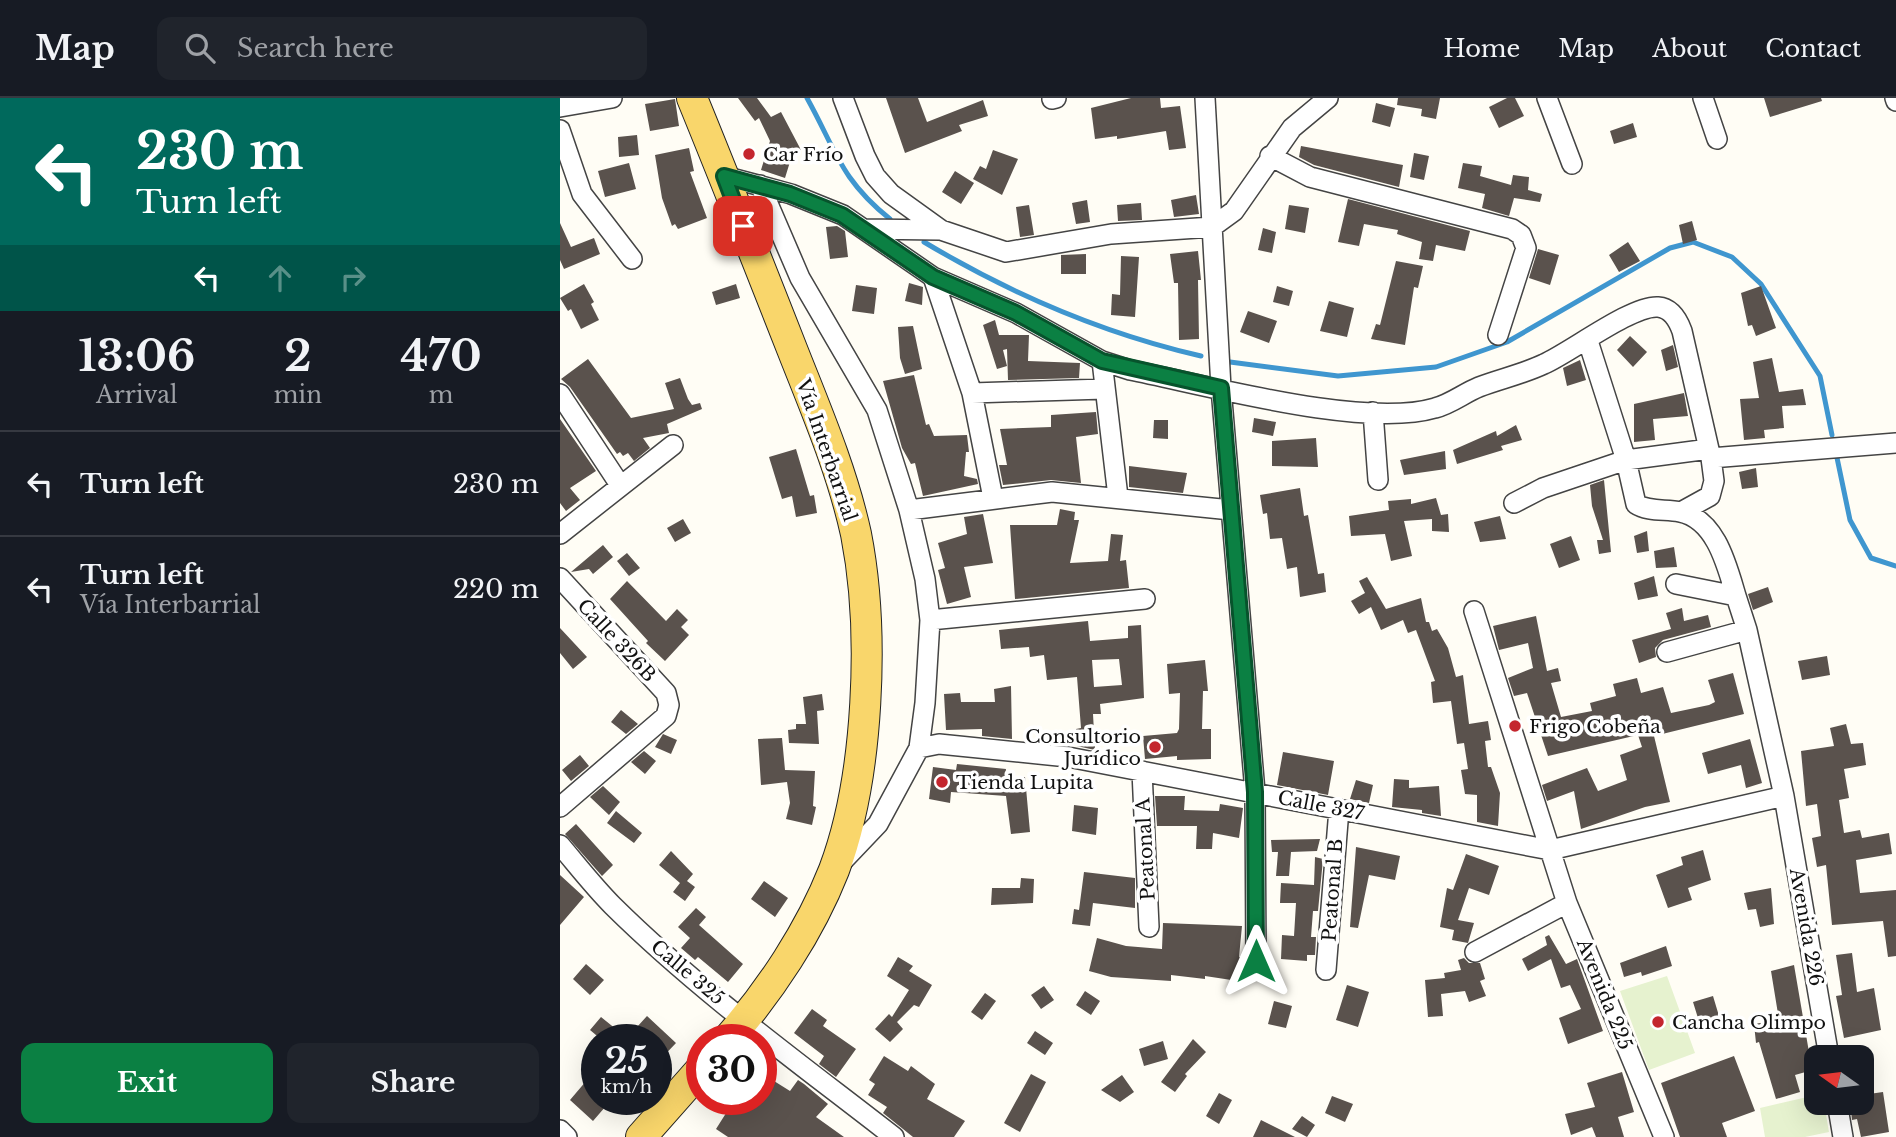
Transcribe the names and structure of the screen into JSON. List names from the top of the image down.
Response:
{
  "streets": {
    "main road": ["Vía Interbarrial"],
    "street": [
      "Calle 326B",
      "Calle 327",
      "Peatonal A",
      "Peatonal B",
      "Avenida 226",
      "Calle 325",
      "Avenida 225"
    ]
  },
  "crossings": [
    ["Calle 327", "Peatonal A"],
    ["Calle 327", "Peatonal B"],
    ["Calle 327", "Avenida 226"],
    ["Calle 327", "Avenida 225"]
  ],
  "places": [
    "Car Frío",
    "Frigo Cobeña",
    "Consultorio Jurídico",
    "Tienda Lupita",
    "Cancha Olimpo"
  ],
  "north": "left",
  "page": {
    "header": "Map",
    "search": "Search here",
    "nav": [
      "Home",
      "Map",
      "About",
      "Contact"
    ],
    "turn": ["230 m", "Turn left"],
    "eta": [
      "13:06",
      "Arrival",
      "2",
      "min",
      "470",
      "m"
    ],
    "list": [
      {
        "name": "Turn left",
        "value": "230 m"
      },
      {
        "name": "Turn left",
        "note": "Vía Interbarrial",
        "value": "220 m"
      }
    ],
    "speed": "25 km/h",
    "limit": "30",
    "buttons": ["Exit", "Share"]
  }
}
